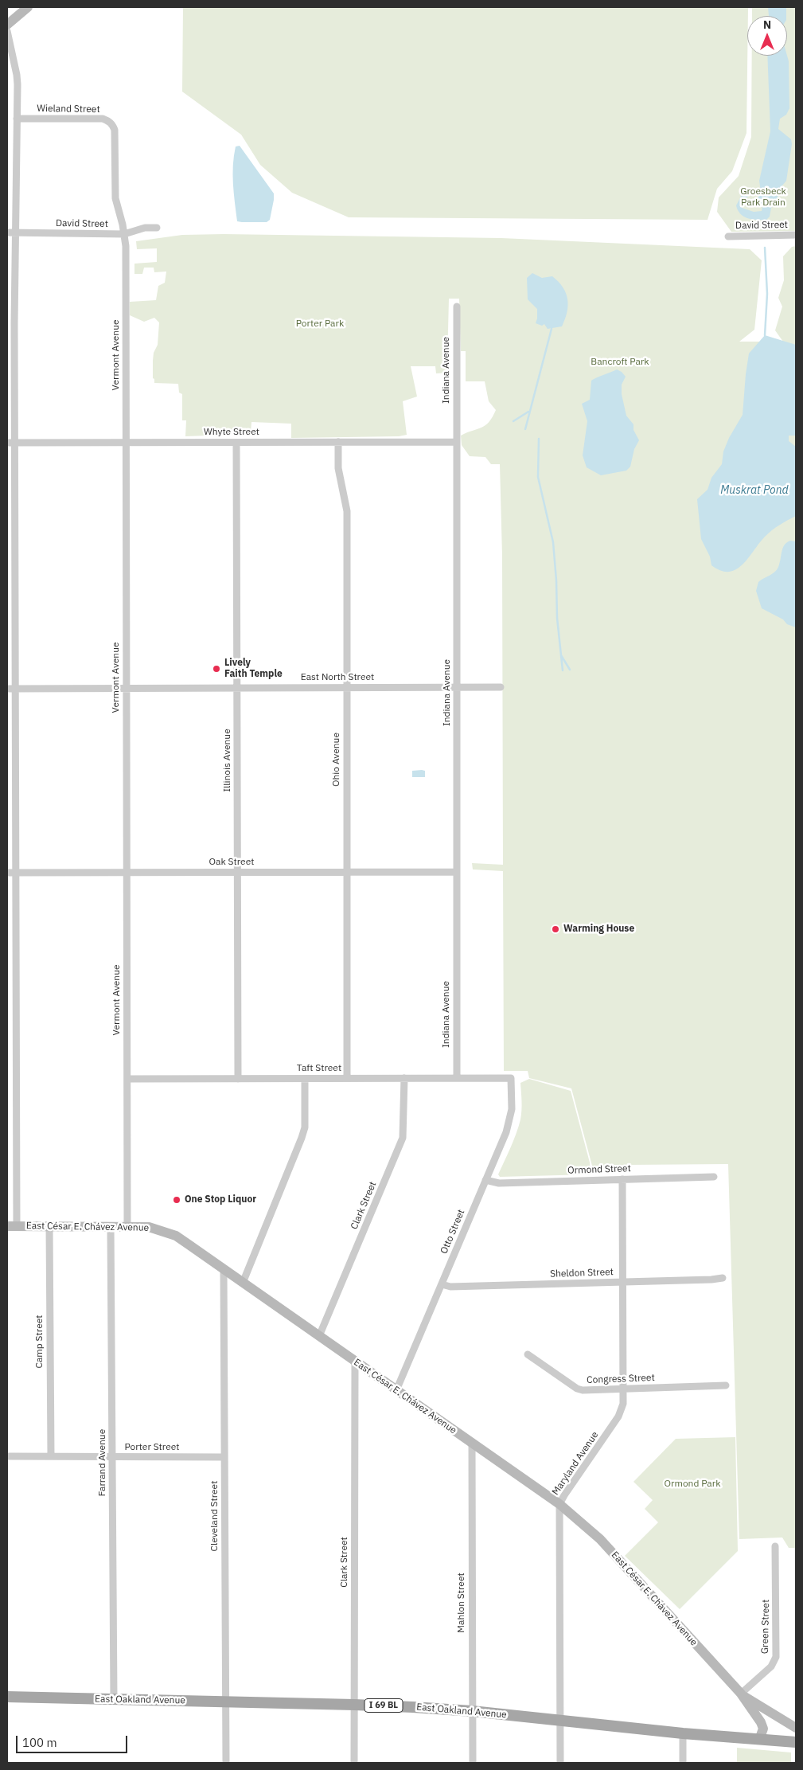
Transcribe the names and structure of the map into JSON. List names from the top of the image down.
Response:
{
  "streets": {
    "main road": ["East Oakland Avenue", "I 69 BL"],
    "street": [
      "Wieland Street",
      "David Street",
      "Vermont Avenue",
      "Indiana Avenue",
      "Whyte Street",
      "East North Street",
      "Ohio Avenue",
      "Illinois Avenue",
      "Oak Street",
      "Taft Street",
      "Ormond Street",
      "Clark Street",
      "East César E. Chávez Avenue",
      "Otto Street",
      "Sheldon Street",
      "Camp Street",
      "Congress Street",
      "Porter Street",
      "Farrand Avenue",
      "Maryland Avenue",
      "Cleveland Street",
      "Mahlon Street",
      "Green Street"
    ]
  },
  "crossings": [
    ["Wieland Street", "Vermont Avenue"],
    ["David Street", "Vermont Avenue"],
    ["Vermont Avenue", "Whyte Street"],
    ["Vermont Avenue", "East North Street"],
    ["Vermont Avenue", "Oak Street"],
    ["Vermont Avenue", "Taft Street"],
    ["Vermont Avenue", "East César E. Chávez Avenue"],
    ["Indiana Avenue", "Whyte Street"],
    ["Indiana Avenue", "East North Street"],
    ["Indiana Avenue", "Oak Street"],
    ["Indiana Avenue", "Taft Street"],
    ["Whyte Street", "Ohio Avenue"],
    ["Whyte Street", "Illinois Avenue"],
    ["East North Street", "Ohio Avenue"],
    ["East North Street", "Illinois Avenue"],
    ["Ohio Avenue", "Oak Street"],
    ["Ohio Avenue", "Taft Street"],
    ["Illinois Avenue", "Oak Street"],
    ["Illinois Avenue", "Taft Street"],
    ["Taft Street", "Clark Street"],
    ["Taft Street", "Otto Street"],
    ["Ormond Street", "Otto Street"],
    ["Ormond Street", "Maryland Avenue"],
    ["Clark Street", "East César E. Chávez Avenue"],
    ["Clark Street", "East Oakland Avenue"],
    ["East César E. Chávez Avenue", "Otto Street"],
    ["East César E. Chávez Avenue", "Camp Street"],
    ["East César E. Chávez Avenue", "Farrand Avenue"],
    ["East César E. Chávez Avenue", "Maryland Avenue"],
    ["East César E. Chávez Avenue", "Cleveland Street"],
    ["East César E. Chávez Avenue", "Mahlon Street"],
    ["East César E. Chávez Avenue", "Green Street"],
    ["East César E. Chávez Avenue", "East Oakland Avenue"],
    ["Otto Street", "Sheldon Street"],
    ["Sheldon Street", "Maryland Avenue"],
    ["Camp Street", "Porter Street"],
    ["Congress Street", "Maryland Avenue"],
    ["Porter Street", "Farrand Avenue"],
    ["Porter Street", "Cleveland Street"],
    ["Farrand Avenue", "East Oakland Avenue"],
    ["Maryland Avenue", "East Oakland Avenue"],
    ["Cleveland Street", "East Oakland Avenue"],
    ["Mahlon Street", "East Oakland Avenue"]
  ],
  "water": ["Muskrat Pond"],
  "parks": [
    "Groesbeck Park Drain",
    "Porter Park",
    "Bancroft Park",
    "Ormond Park"
  ],
  "places": ["Lively Faith Temple", "Warming House", "One Stop Liquor"],
  "scale_bar": "100 m",
  "north": "top"
}
